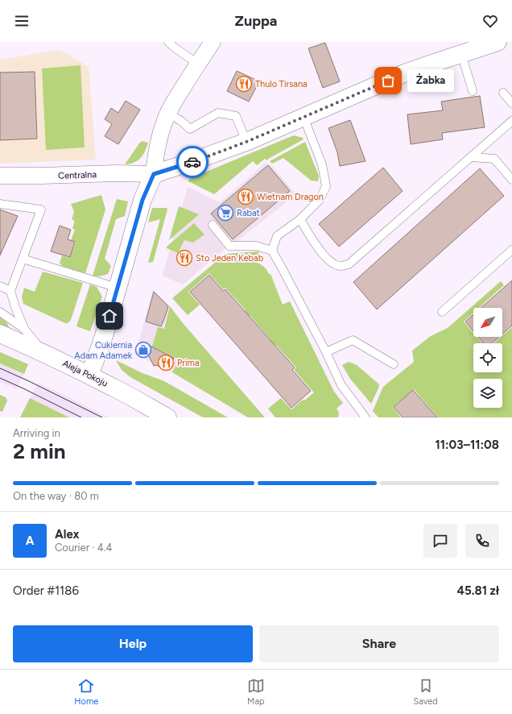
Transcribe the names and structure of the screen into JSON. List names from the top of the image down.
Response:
{
  "streets": {
    "street": ["Centralna", "Aleja Pokoju"]
  },
  "places": {
    "other": ["Żabka"],
    "restaurant": [
      "Thulo Tirsana",
      "Wietnam Dragon",
      "Sto Jeden Kebab",
      "Prima"
    ],
    "supermarket": ["Rabat"],
    "shop": ["Cukiernia Adam Adamek"]
  },
  "north": "bottom left",
  "page": {
    "header": "Zuppa",
    "bubble": "Żabka",
    "heading": ["2 min", "Arriving in", "11:03–11:08"],
    "panel": [
      "Alex",
      "Courier · 4.4",
      "Order #1186",
      "45.81 zł"
    ],
    "bar": "On the way · 80 m",
    "round": "A",
    "buttons": ["Help", "Share"],
    "tabs": ["Home", "Map", "Saved"]
  }
}
